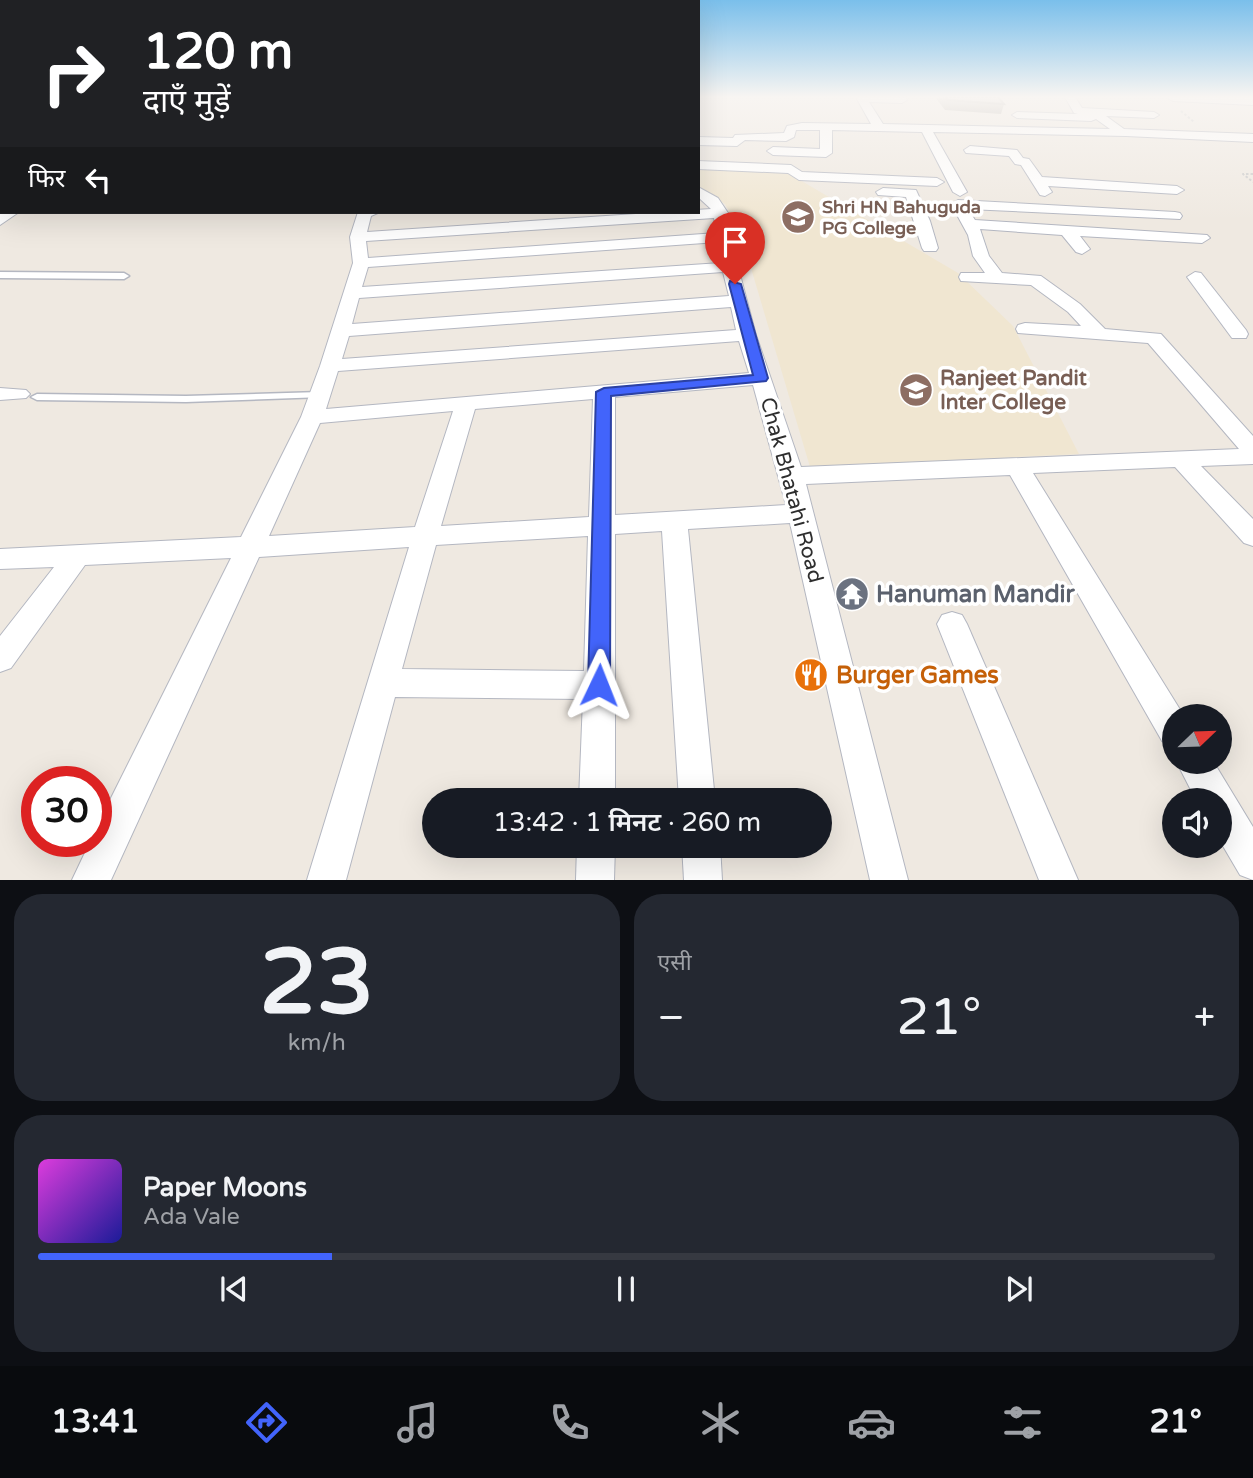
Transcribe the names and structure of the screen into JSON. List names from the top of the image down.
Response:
{
  "streets": {
    "street": ["Chak Bhatahi Road"]
  },
  "places": {
    "school or university": ["Shri HN Bahuguda PG College", "Ranjeet Pandit Inter College"],
    "temple": ["Hanuman Mandir"],
    "restaurant": ["Burger Games"]
  },
  "north": "top right",
  "page": {
    "turn": ["120 m", "दाएँ मुड़ें"],
    "then": "फिर",
    "limit": "30",
    "trip": "13:42 · 1 मिनट · 260 m",
    "tile": [
      ["23", "km/h"],
      "एसी"
    ],
    "heat": ["−", "21°", "+"],
    "song": ["Paper Moons", "Ada Vale"],
    "tabs": ["13:41", "21°"]
  }
}
